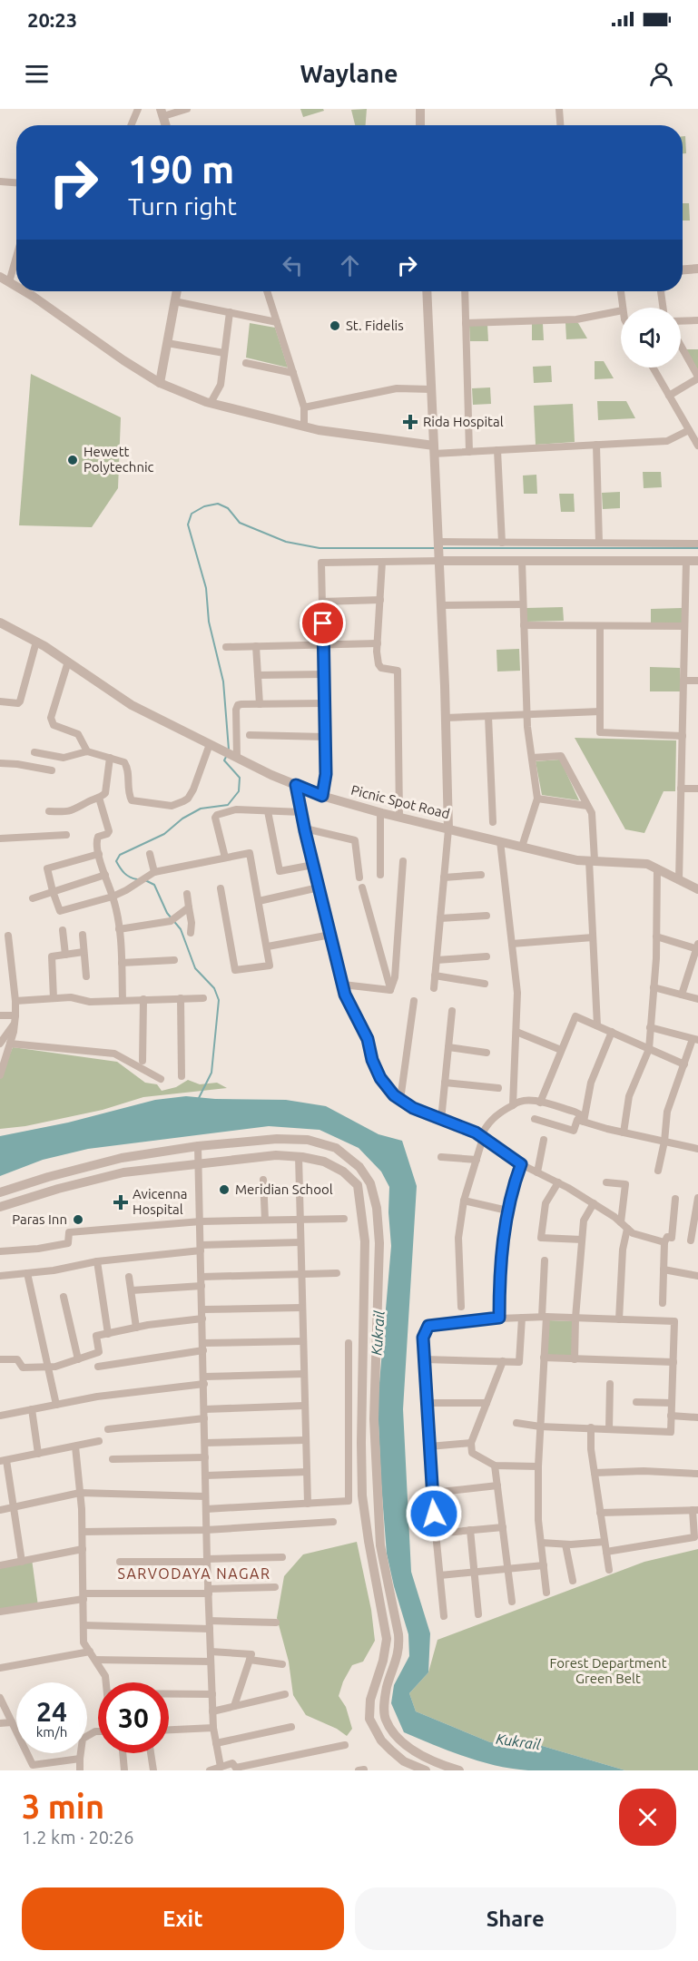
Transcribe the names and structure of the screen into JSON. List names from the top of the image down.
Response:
{
  "streets": {
    "street": ["Picnic Spot Road"]
  },
  "districts": ["SARVODAYA NAGAR"],
  "water": ["Kukrail"],
  "parks": ["Forest Department Green Belt"],
  "places": {
    "other": [
      "St. Fidelis",
      "Hewett Polytechnic",
      "Meridian School",
      "Paras Inn"
    ],
    "health": ["Rida Hospital", "Avicenna Hospital"]
  },
  "page": {
    "status": "20:23",
    "header": "Waylane",
    "turn": ["190 m", "Turn right"],
    "speed": "24 km/h",
    "limit": "30",
    "heading": ["3 min", "1.2 km · 20:26"],
    "buttons": ["Exit", "Share"]
  }
}
